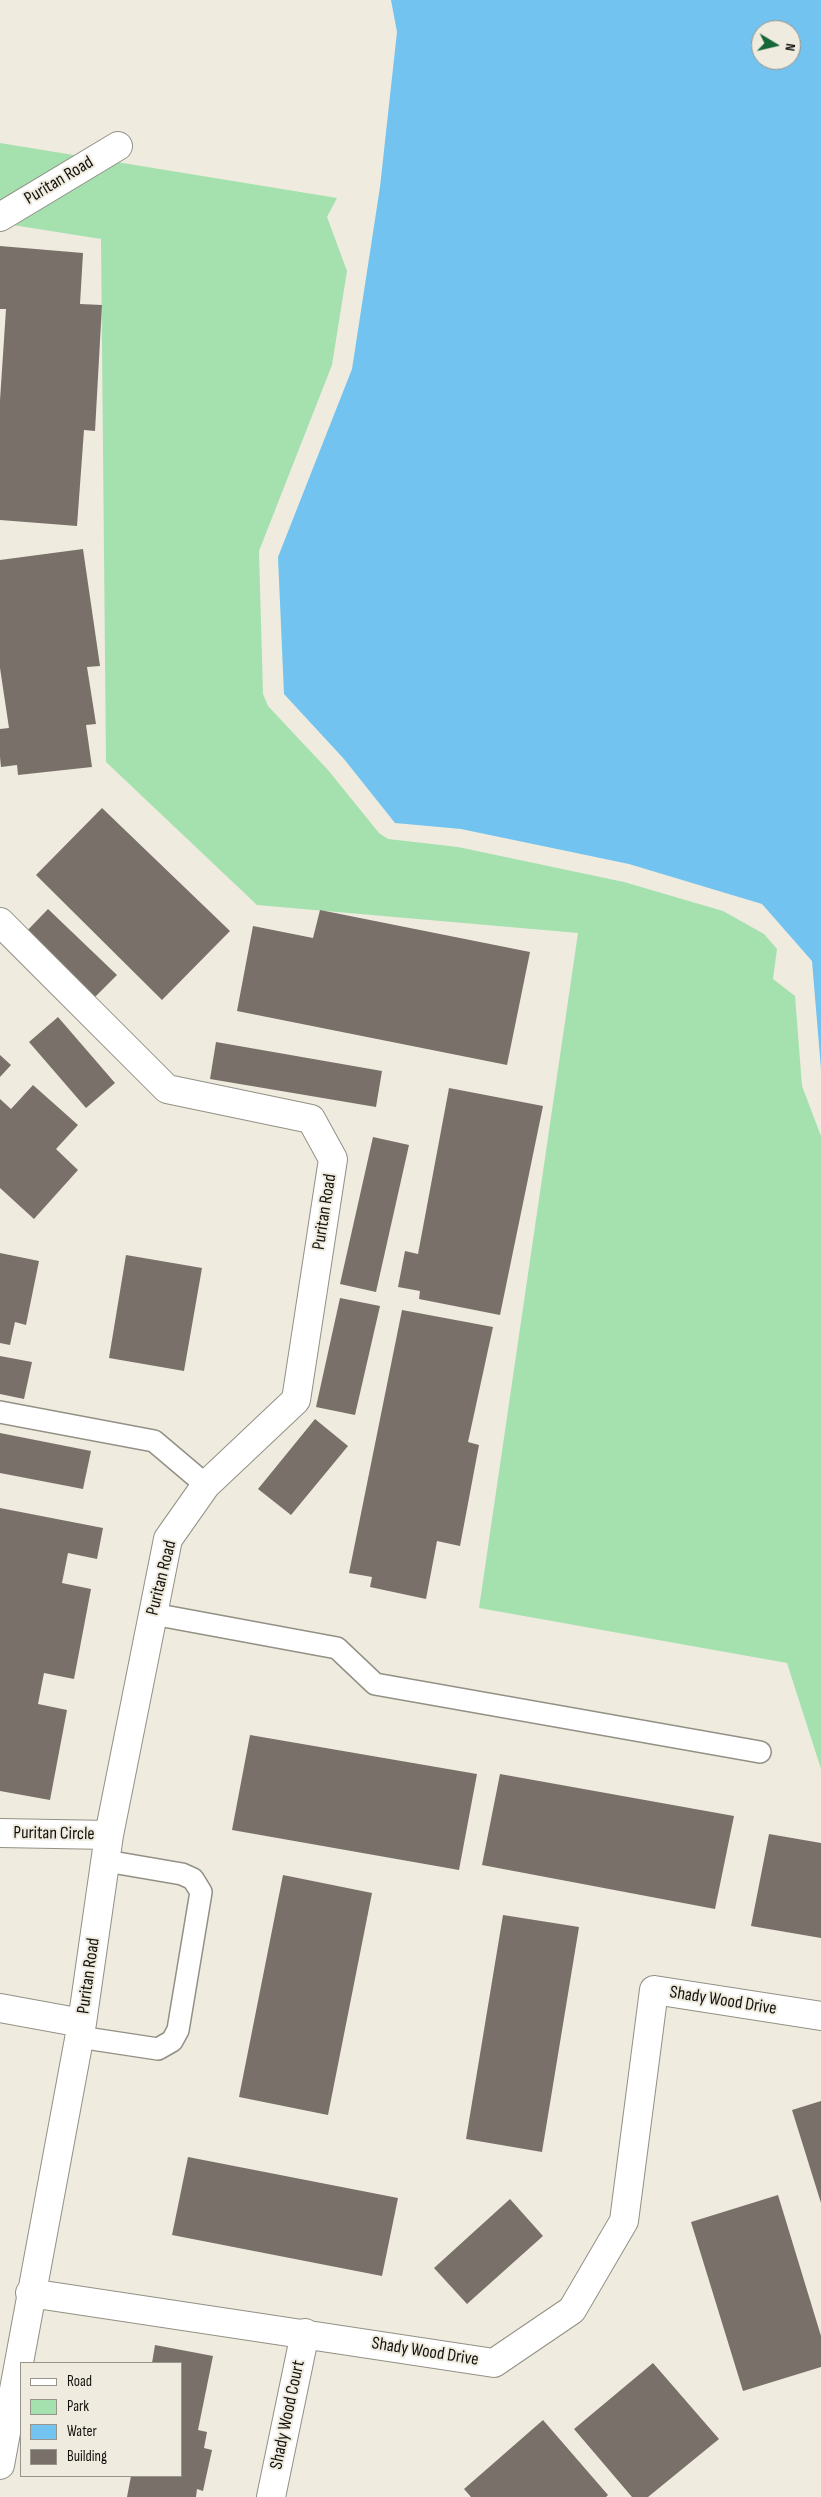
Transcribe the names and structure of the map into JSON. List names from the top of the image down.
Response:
{
  "streets": {
    "street": [
      "Puritan Road",
      "Puritan Circle",
      "Shady Wood Drive",
      "Shady Wood Court"
    ]
  },
  "crossings": [
    ["Puritan Road", "Puritan Circle"],
    ["Puritan Road", "Shady Wood Drive"],
    ["Shady Wood Drive", "Shady Wood Court"]
  ],
  "legend": [
    "Road",
    "Park",
    "Water",
    "Building"
  ],
  "north": "right"
}
